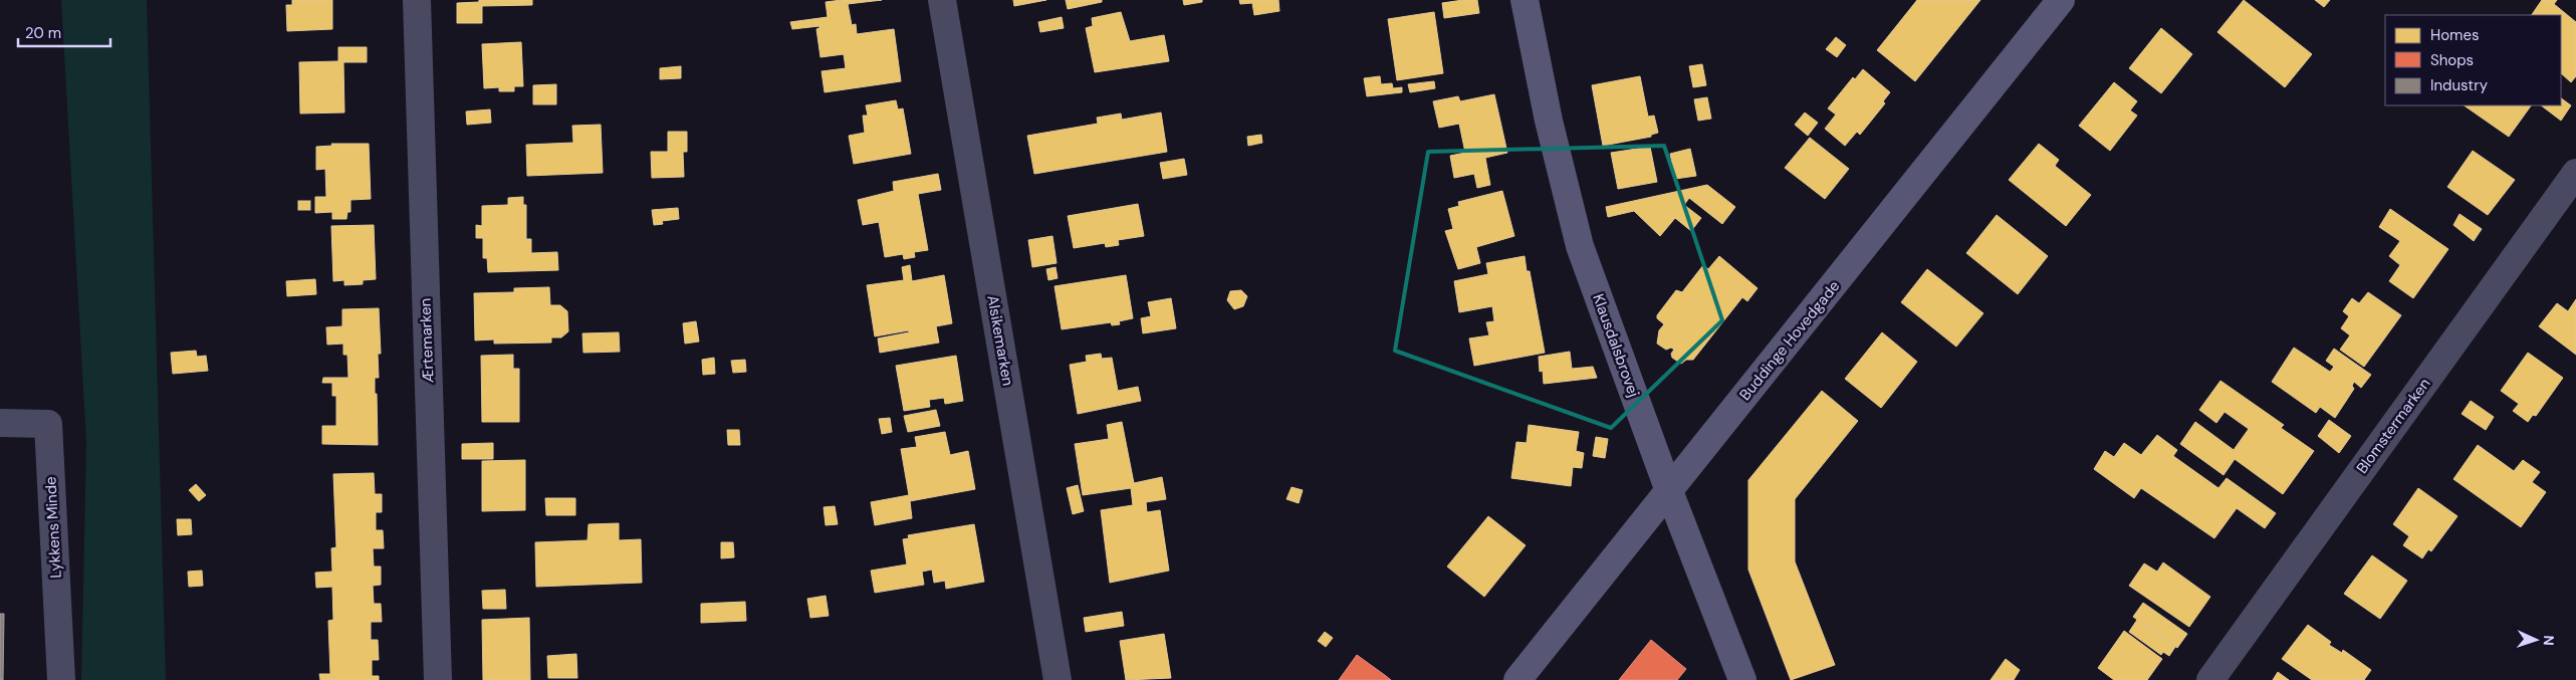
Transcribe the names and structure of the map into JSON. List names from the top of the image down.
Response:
{
  "streets": {
    "street": [
      "Ærtemarken",
      "Alsikemarken",
      "Buddinge Hovedgade",
      "Klausdalsbrovej",
      "Blomstermarken",
      "Lykkens Minde"
    ]
  },
  "crossings": [
    ["Buddinge Hovedgade", "Klausdalsbrovej"]
  ],
  "legend": ["Homes", "Shops", "Industry"],
  "scale_bar": "20 m",
  "north": "right"
}
